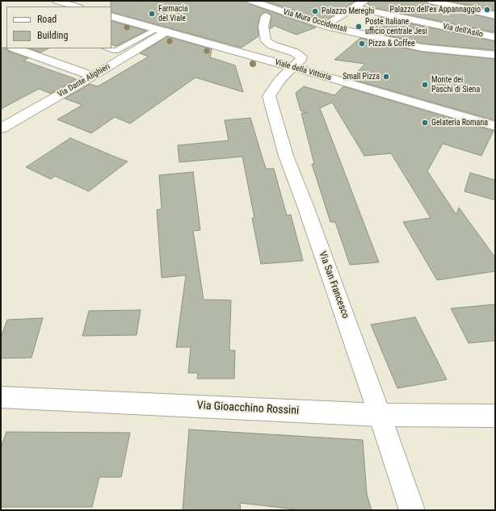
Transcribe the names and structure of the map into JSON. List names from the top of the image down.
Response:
{
  "streets": {
    "street": [
      "Via Mura Occidentali",
      "Via dell'Asilo",
      "Viale della Vittoria",
      "Via Dante Alighieri",
      "Via San Francesco",
      "Via Gioacchino Rossini"
    ]
  },
  "crossings": [
    ["Viale della Vittoria", "Via Dante Alighieri"],
    ["Viale della Vittoria", "Via San Francesco"],
    ["Via San Francesco", "Via Gioacchino Rossini"]
  ],
  "places": [
    "Palazzo dell'ex Appannaggio",
    "Palazzo Mereghi",
    "Farmacia del Viale",
    "Poste Italiane ufficio centrale Jesi",
    "Pizza & Coffee",
    "Small Pizza",
    "Monte dei Paschi di Siena",
    "Gelateria Romana"
  ],
  "legend": ["Road", "Building"]
}
